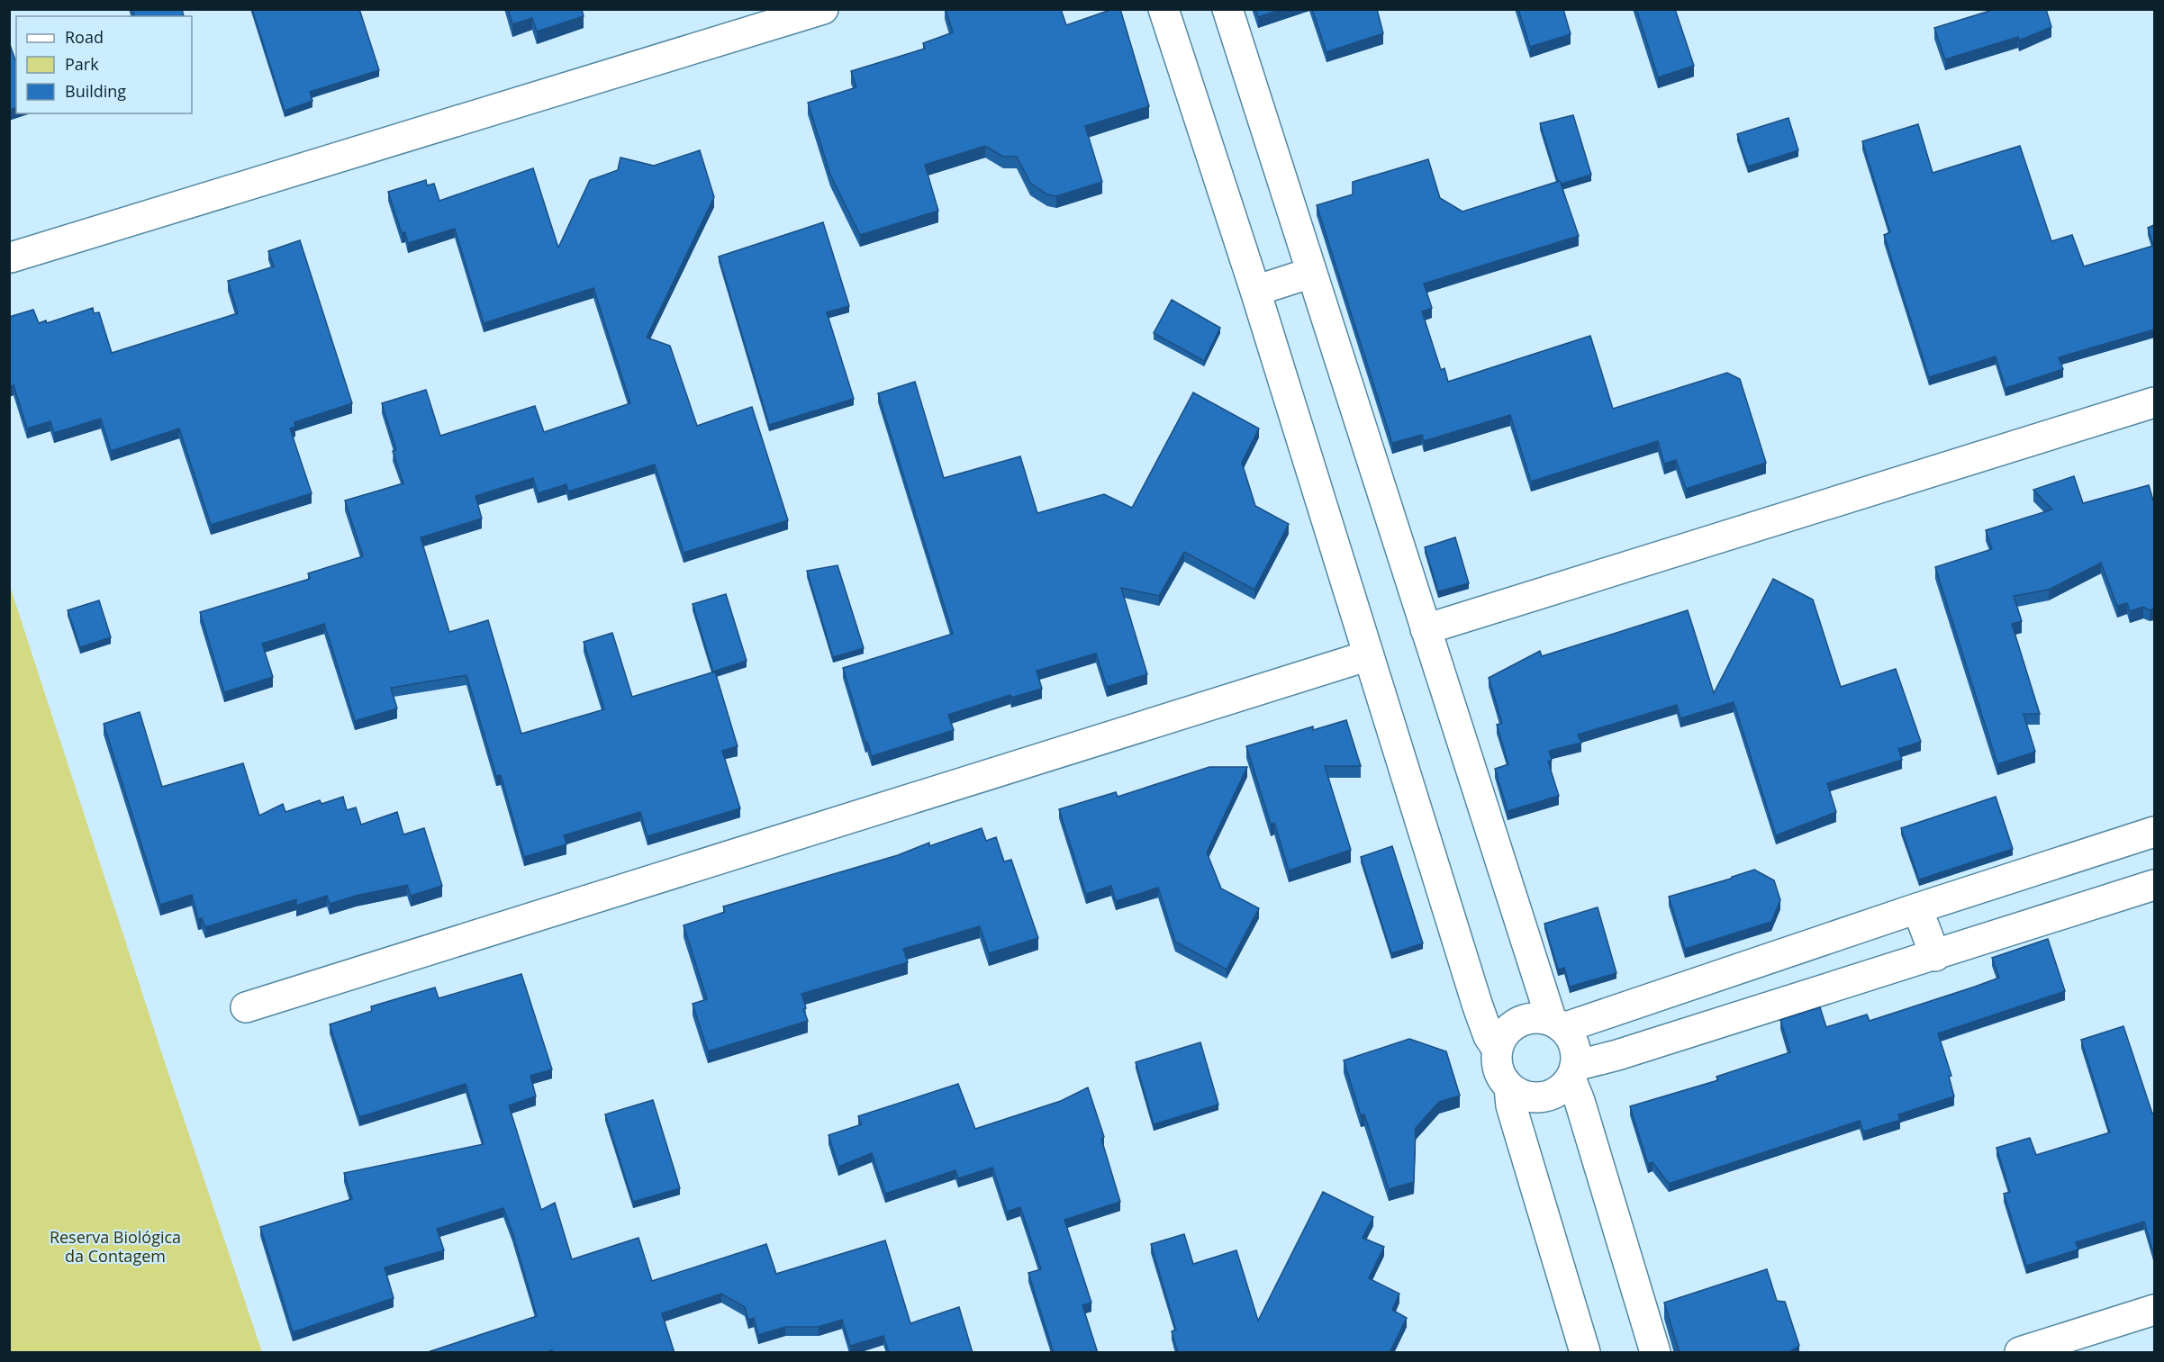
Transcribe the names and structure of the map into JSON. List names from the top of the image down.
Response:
{
  "parks": ["Reserva Biológica da Contagem"],
  "legend": ["Road", "Park", "Building"]
}
